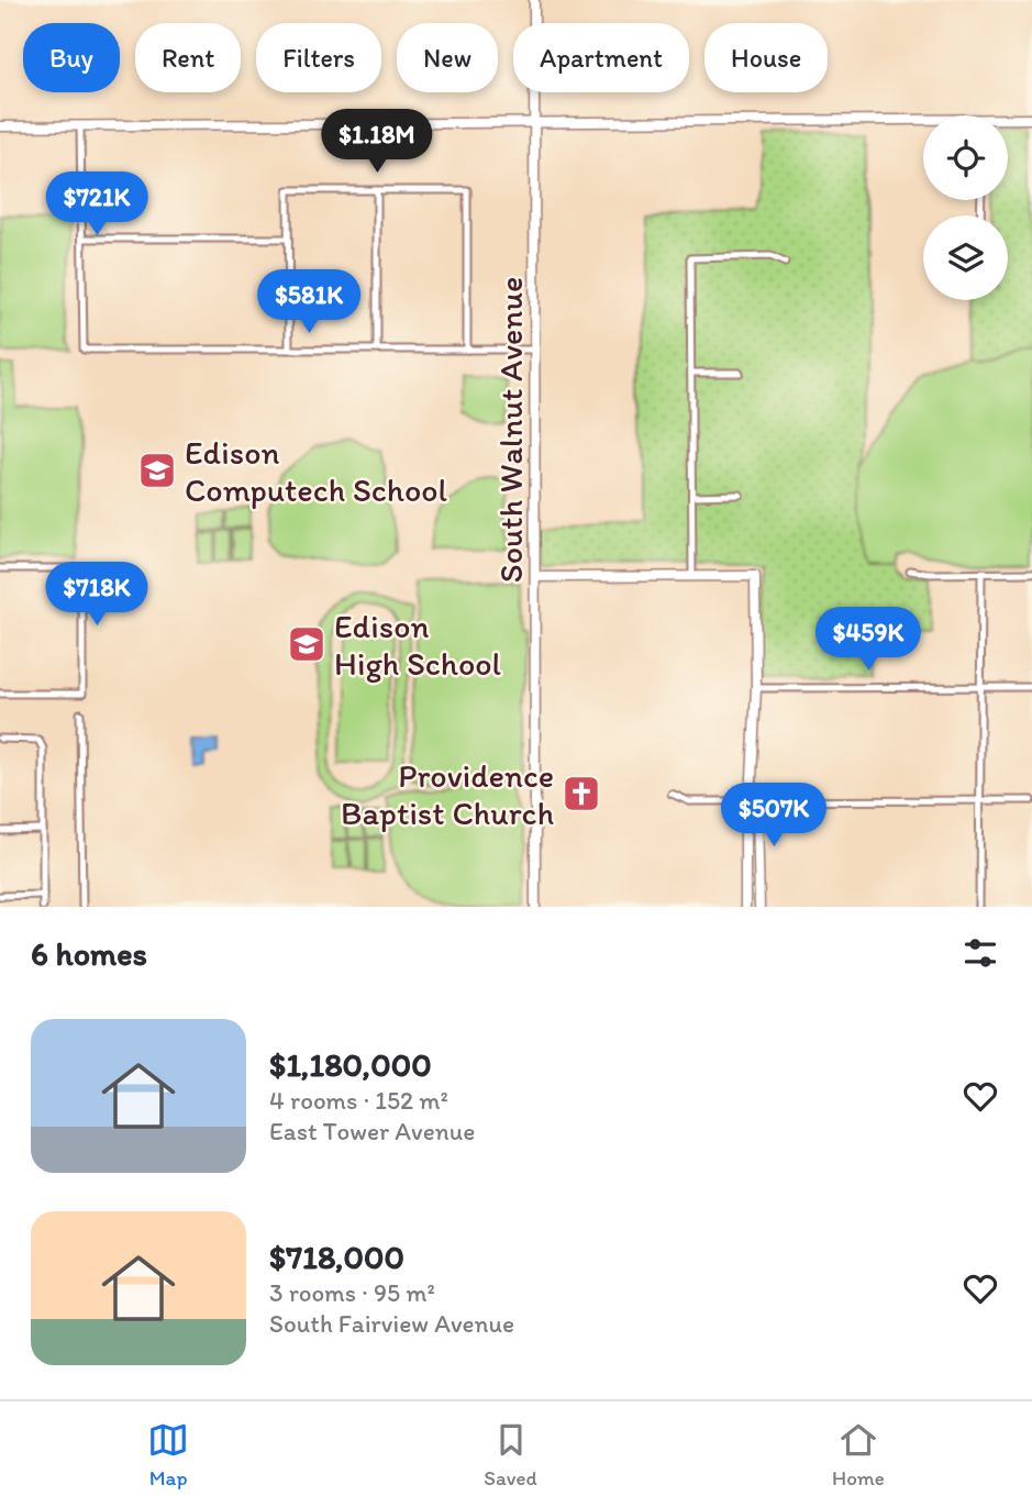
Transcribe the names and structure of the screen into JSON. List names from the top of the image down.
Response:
{
  "streets": {
    "street": ["South Walnut Avenue"]
  },
  "places": {
    "school or university": ["Edison Computech School", "Edison High School"],
    "church": ["Providence Baptist Church"]
  },
  "page": {
    "chip": [
      "Buy",
      "Rent",
      "Filters",
      "New",
      "Apartment",
      "House"
    ],
    "price": [
      "$1.18M",
      "$721K",
      "$581K",
      "$718K",
      "$459K",
      "$507K"
    ],
    "heading": "6 homes",
    "list": [
      {
        "name": "$1,180,000",
        "note": "4 rooms · 152 m² · East Tower Avenue"
      },
      {
        "name": "$718,000",
        "note": "3 rooms · 95 m² · South Fairview Avenue"
      }
    ],
    "tabs": ["Map", "Saved", "Home"]
  }
}
